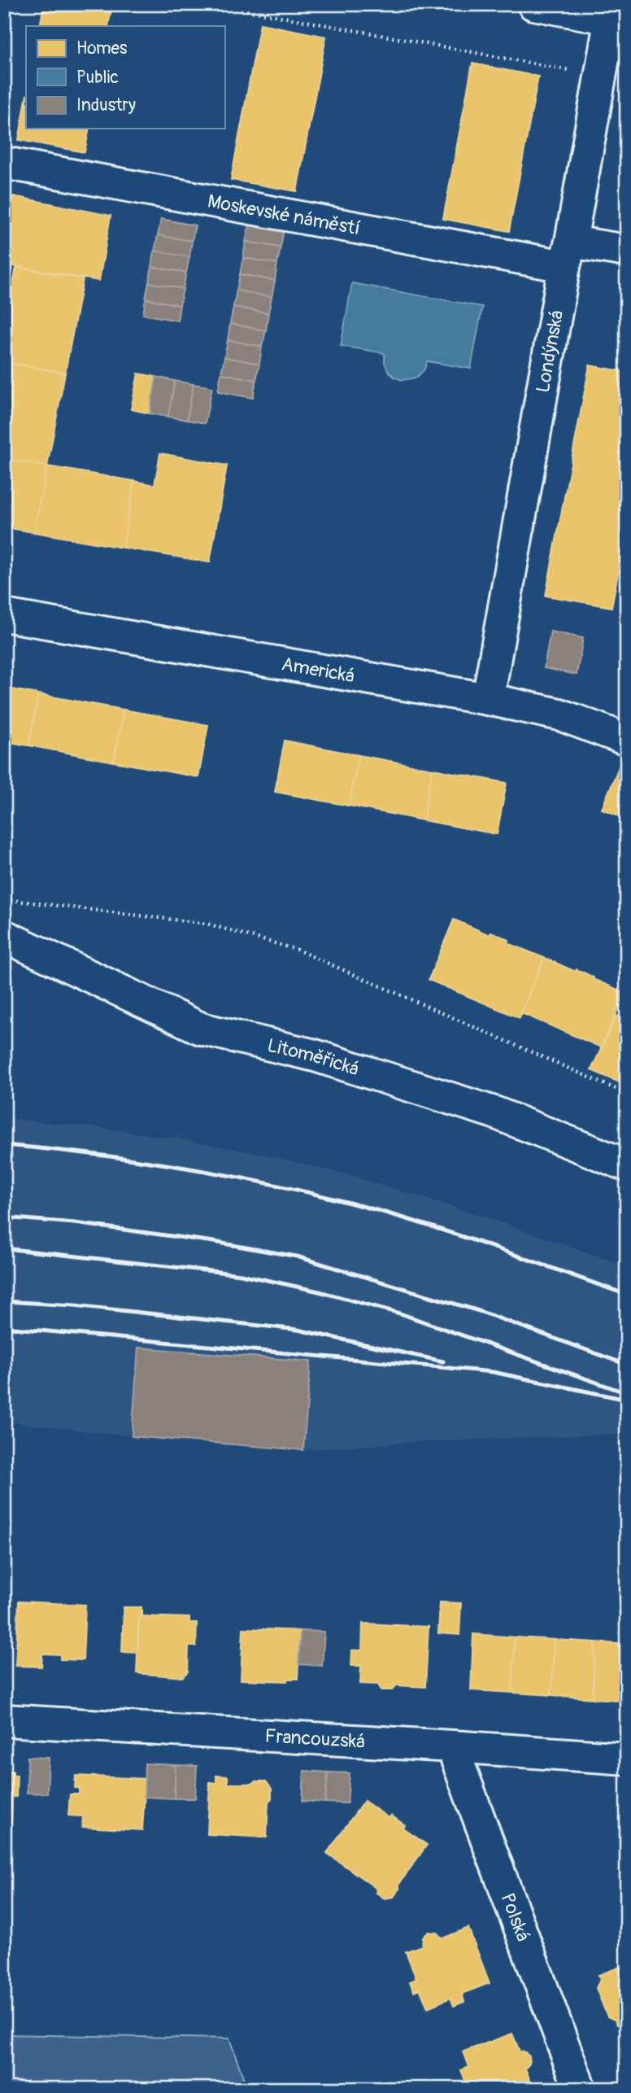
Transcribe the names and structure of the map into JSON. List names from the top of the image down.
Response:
{
  "streets": {
    "street": [
      "Moskevské náměstí",
      "Londýnská",
      "Americká",
      "Litoměřická",
      "Francouzská",
      "Polská"
    ]
  },
  "crossings": [
    ["Moskevské náměstí", "Londýnská"],
    ["Londýnská", "Americká"],
    ["Francouzská", "Polská"]
  ],
  "legend": ["Homes", "Public", "Industry"]
}
